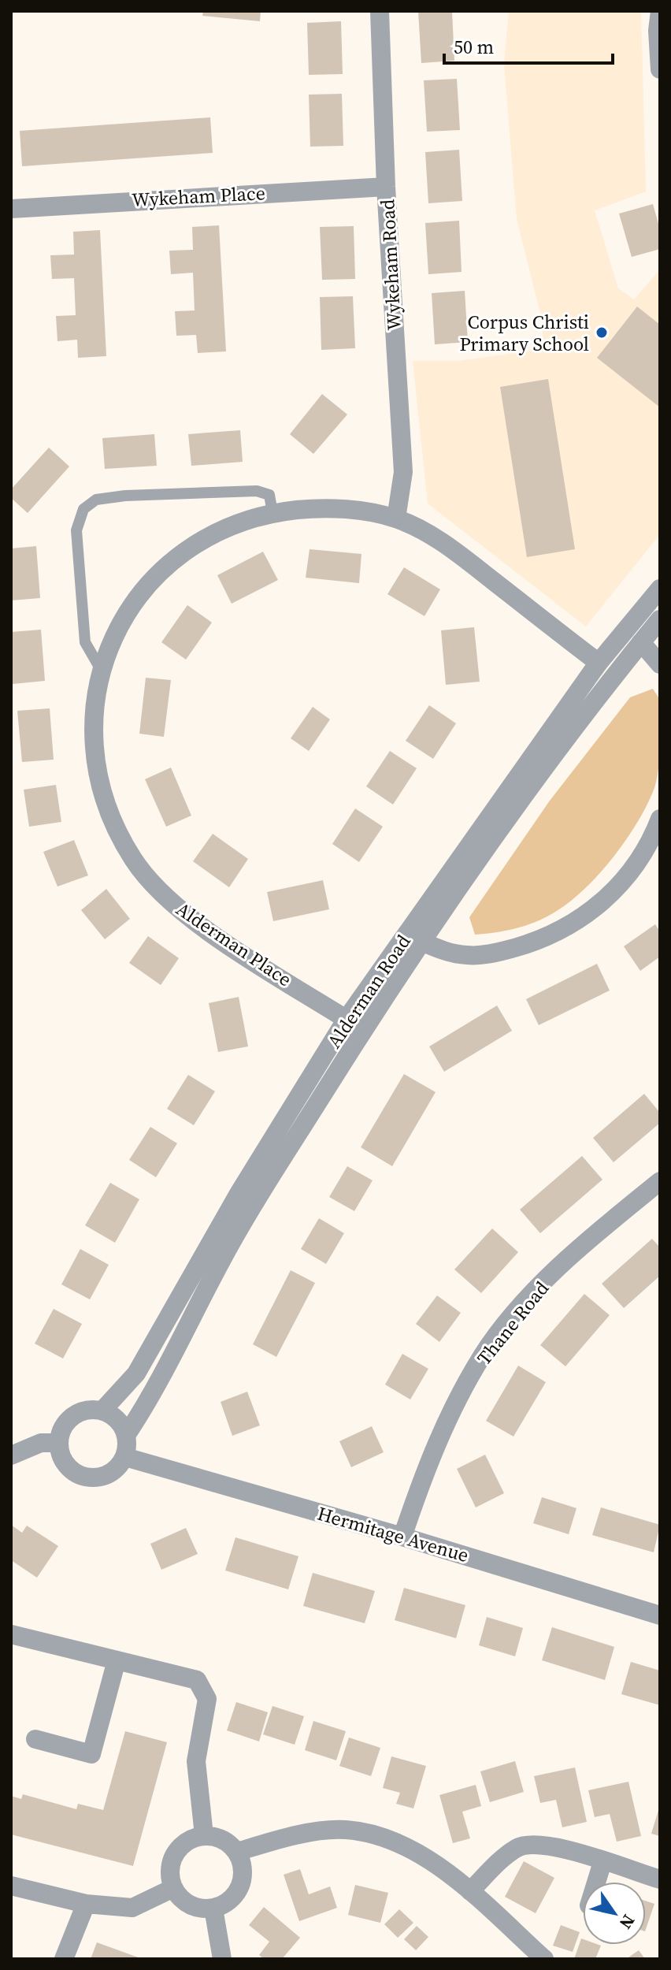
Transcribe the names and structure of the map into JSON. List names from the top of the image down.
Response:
{
  "streets": {
    "street": [
      "Wykeham Place",
      "Wykeham Road",
      "Alderman Place",
      "Alderman Road",
      "Thane Road",
      "Hermitage Avenue"
    ]
  },
  "crossings": [
    ["Wykeham Place", "Wykeham Road"],
    ["Wykeham Road", "Alderman Place"],
    ["Alderman Place", "Alderman Road"],
    ["Alderman Road", "Hermitage Avenue"],
    ["Thane Road", "Hermitage Avenue"]
  ],
  "places": ["Corpus Christi Primary School"],
  "scale_bar": "50 m",
  "north": "bottom right"
}
